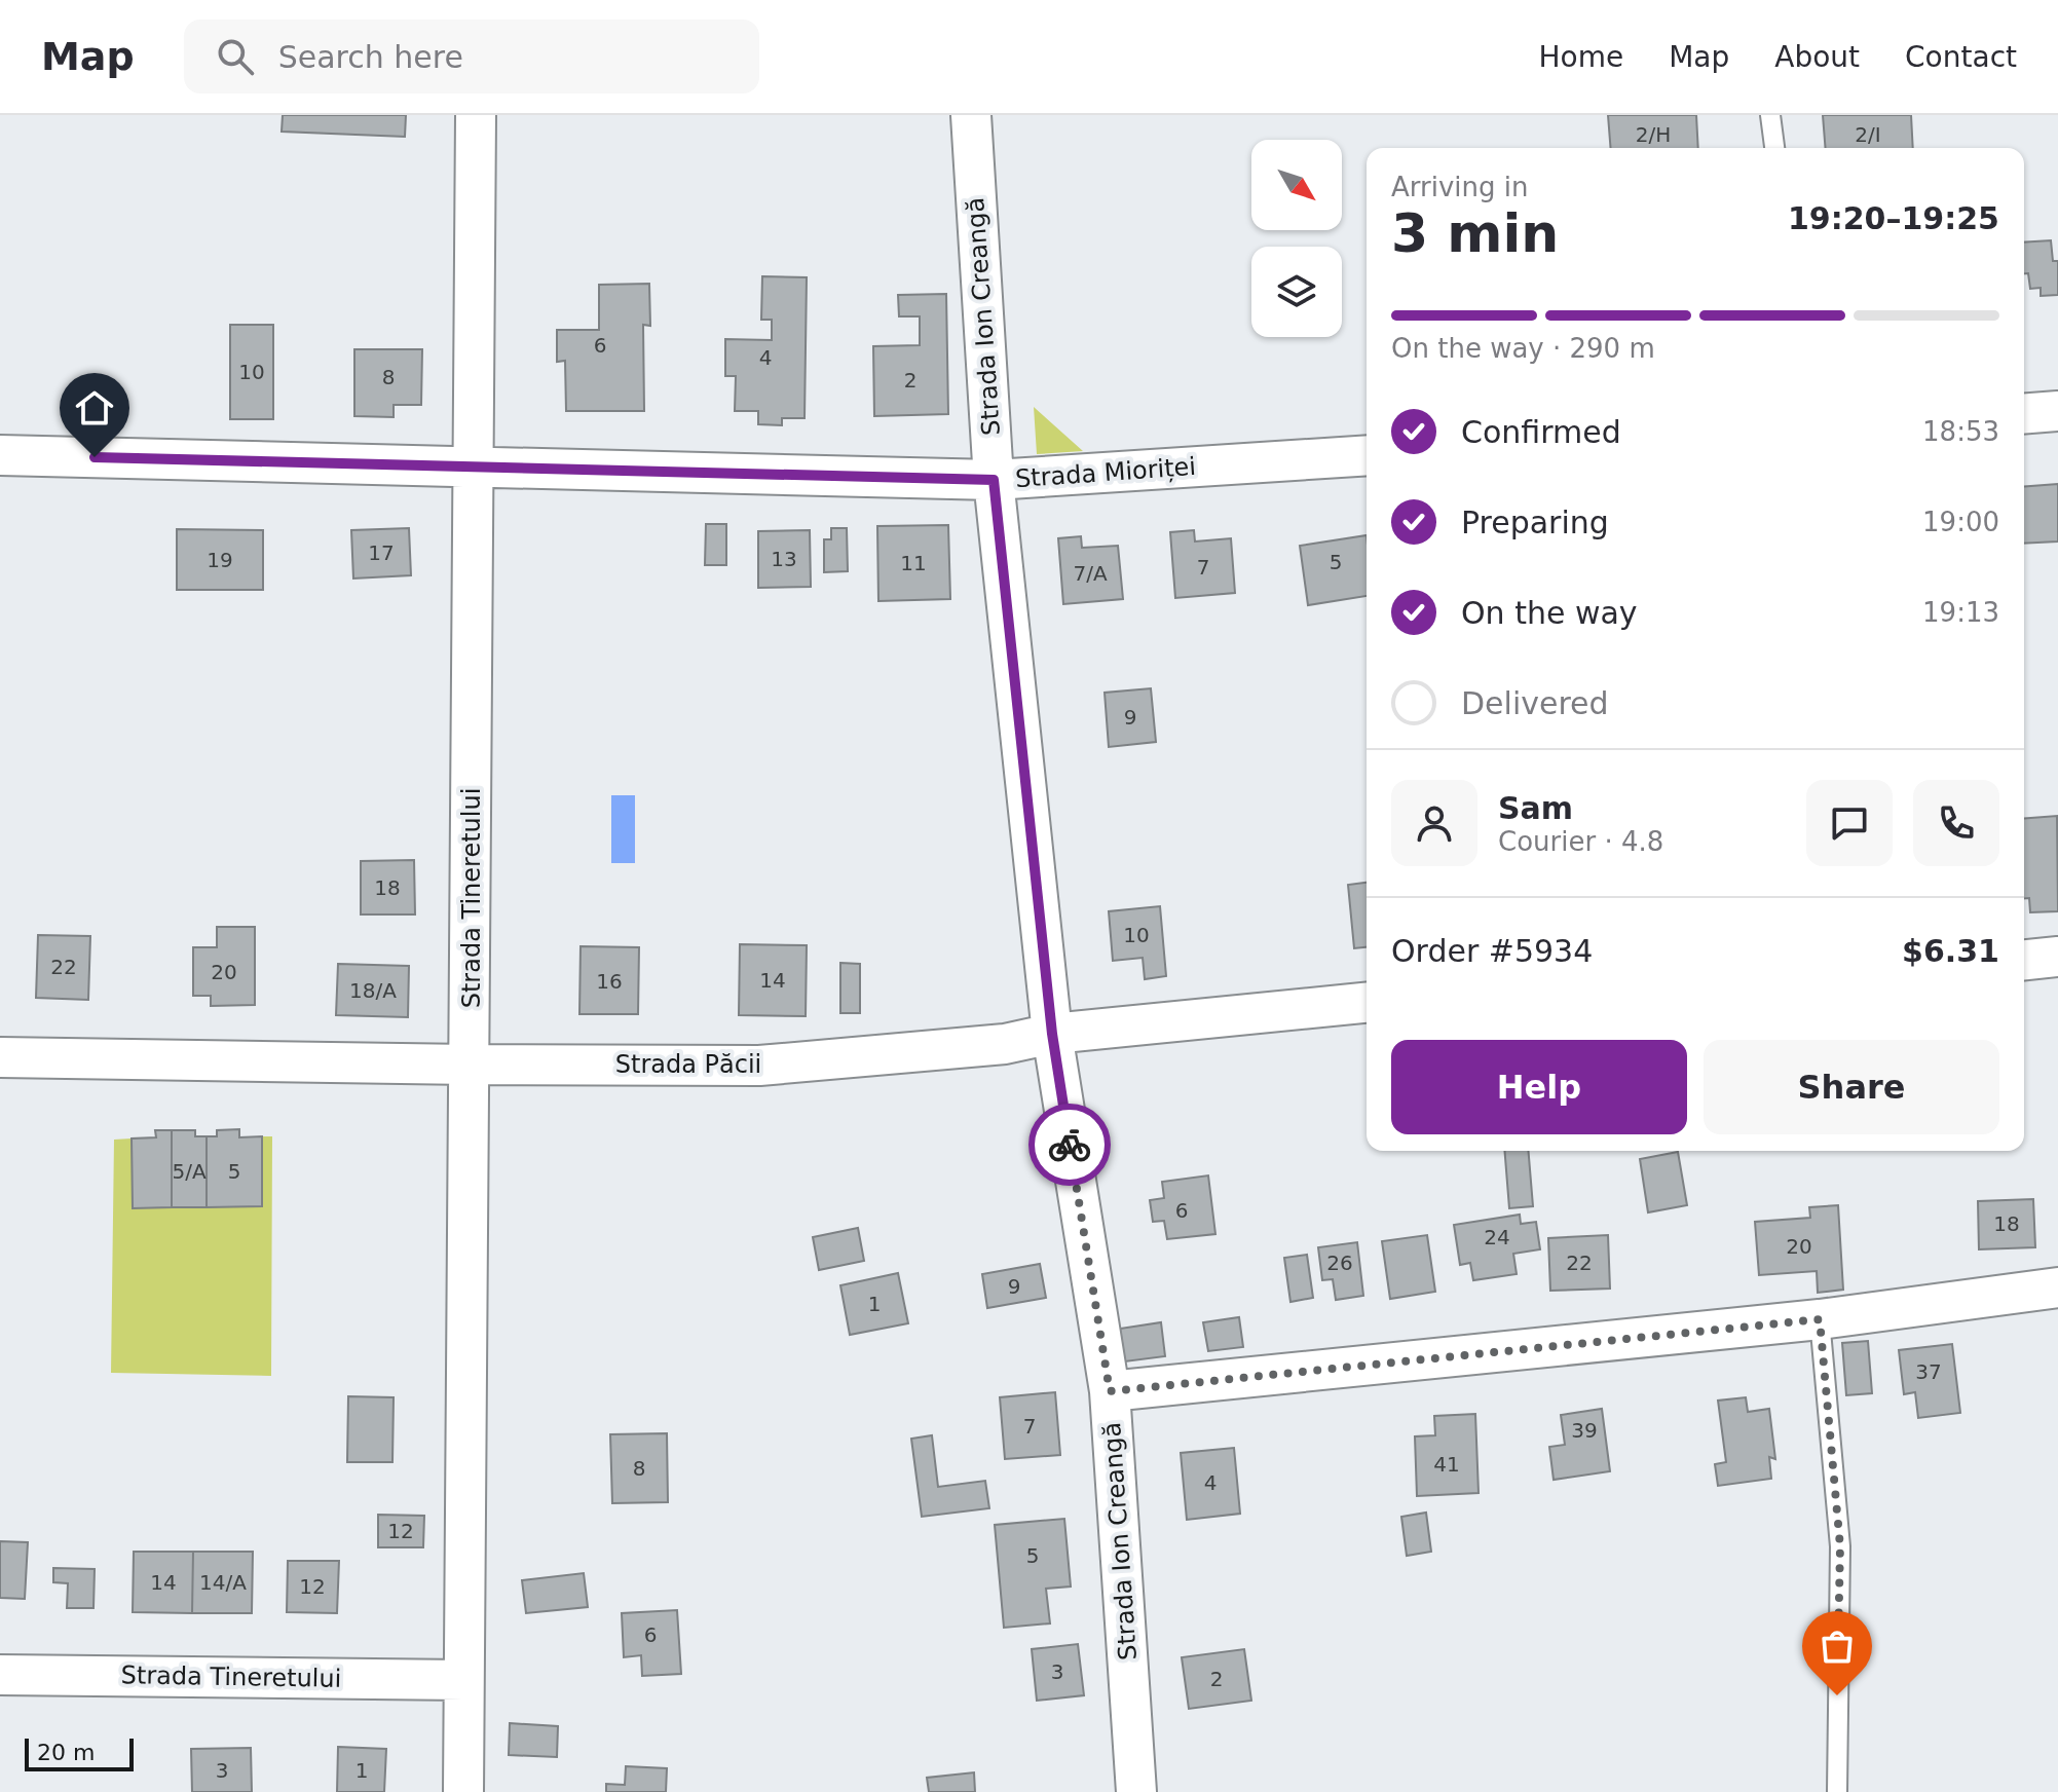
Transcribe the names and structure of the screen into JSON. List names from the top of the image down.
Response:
{
  "streets": {
    "street": [
      "Strada Ion Creangă",
      "Strada Mioriței",
      "Strada Tineretului",
      "Strada Păcii"
    ]
  },
  "crossings": [
    ["Strada Ion Creangă", "Strada Mioriței"],
    ["Strada Ion Creangă", "Strada Păcii"],
    ["Strada Mioriței", "Strada Tineretului"],
    ["Strada Tineretului", "Strada Păcii"]
  ],
  "house_numbers": [
    "2/H",
    "2/I",
    "6",
    "4",
    "10",
    "8",
    "2",
    "17",
    "13",
    "19",
    "5",
    "11",
    "7",
    "7/A",
    "9",
    "18",
    "10",
    "22",
    "20",
    "14",
    "16",
    "18/A",
    "5/A",
    "5",
    "6",
    "18",
    "24",
    "20",
    "26",
    "22",
    "9",
    "1",
    "37",
    "7",
    "39",
    "41",
    "8",
    "4",
    "12",
    "5",
    "14",
    "14/A",
    "12",
    "6",
    "3",
    "2",
    "3",
    "1"
  ],
  "scale_bar": "20 m",
  "north": "bottom right",
  "page": {
    "header": "Map",
    "search": "Search here",
    "nav": [
      "Home",
      "Map",
      "About",
      "Contact"
    ],
    "heading": ["3 min", "Arriving in", "19:20–19:25"],
    "panel": [
      "Sam",
      "Courier · 4.8",
      "Order #5934",
      "$6.31"
    ],
    "bar": "On the way · 290 m",
    "list": [
      ["Confirmed", "18:53"],
      ["Preparing", "19:00"],
      ["On the way", "19:13"],
      "Delivered"
    ],
    "buttons": ["Help", "Share"],
    "scale": "20 m"
  }
}
